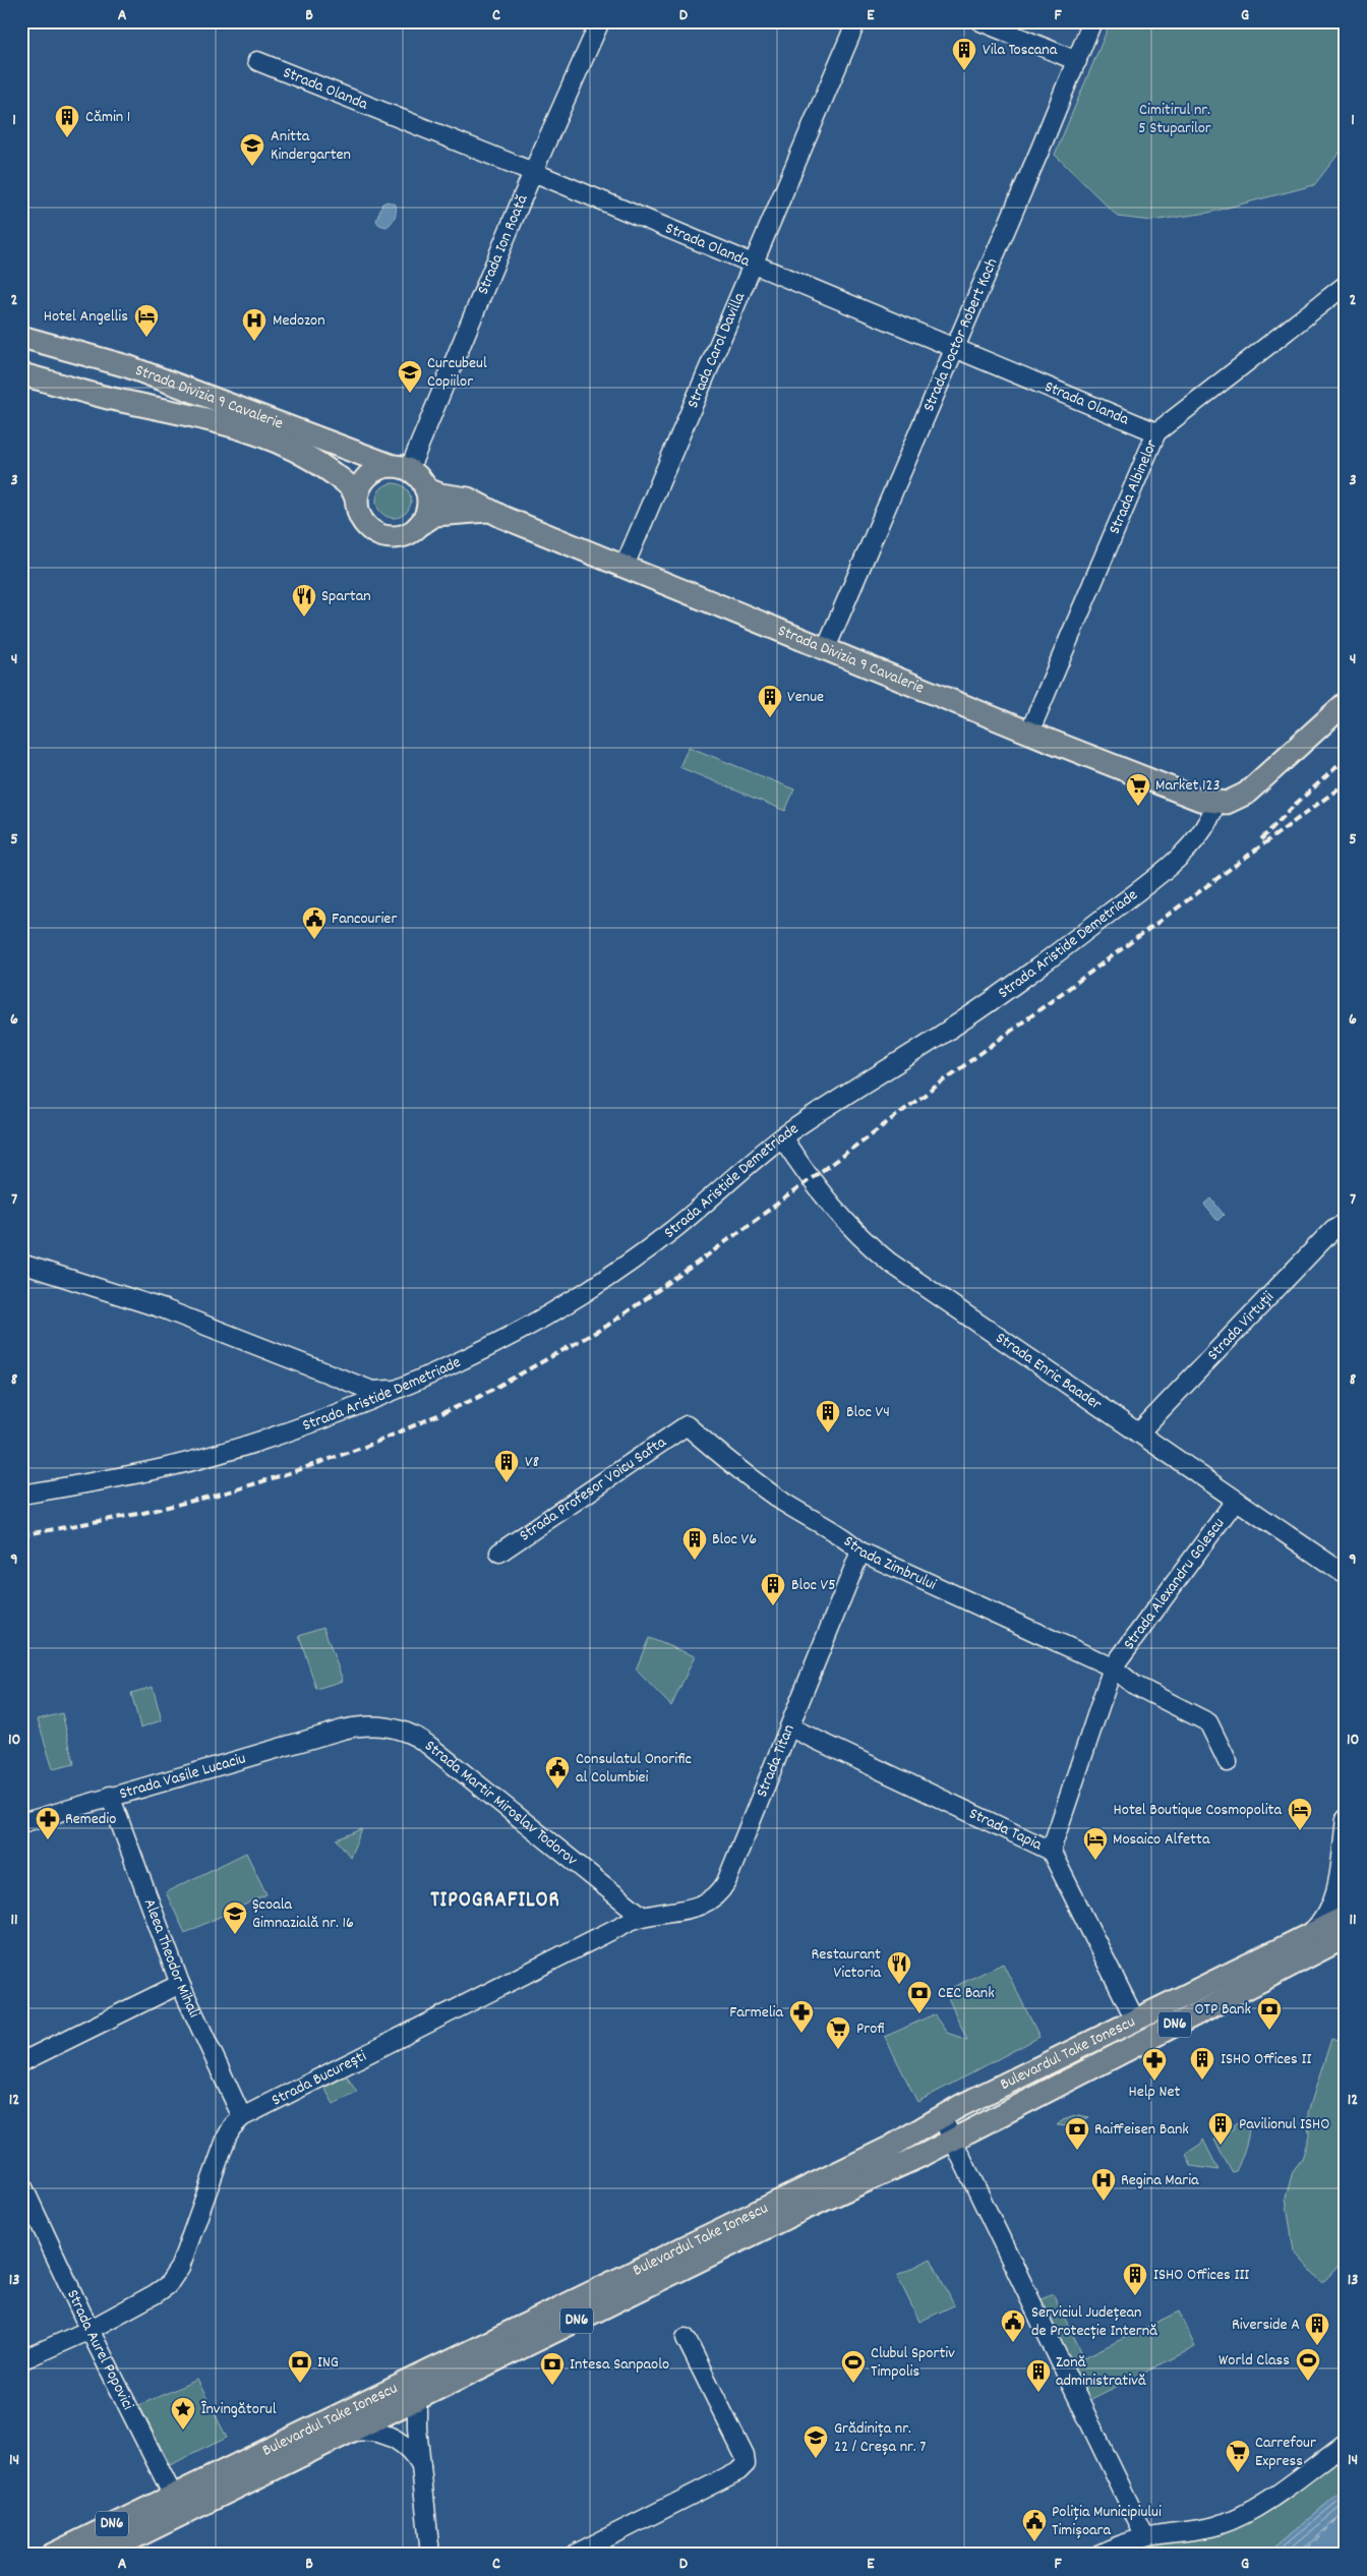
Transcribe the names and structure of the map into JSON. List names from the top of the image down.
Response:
{
  "streets": {
    "main road": ["Strada Divizia 9 Cavalerie", "DN6", "Bulevardul Take Ionescu"],
    "street": [
      "Strada Olanda",
      "Strada Ion Roată",
      "Strada Doctor Robert Koch",
      "Strada Carol Davilla",
      "Strada Albinelor",
      "Strada Aristide Demetriade",
      "Strada Virtuții",
      "Strada Enric Baader",
      "Strada Profesor Voicu Safta",
      "Strada Zimbrului",
      "Strada Alexandru Golescu",
      "Strada Titan",
      "Strada Vasile Lucaciu",
      "Strada Martir Miroslav Todorov",
      "Strada Tapia",
      "Aleea Theodor Mihali",
      "Strada București",
      "Strada Aurel Popovici"
    ]
  },
  "crossings": [
    ["Strada Olanda", "Strada Ion Roată"],
    ["Strada Olanda", "Strada Doctor Robert Koch"],
    ["Strada Olanda", "Strada Carol Davilla"],
    ["Strada Olanda", "Strada Albinelor"],
    ["Strada Ion Roată", "Strada Divizia 9 Cavalerie"],
    ["Strada Doctor Robert Koch", "Strada Divizia 9 Cavalerie"],
    ["Strada Carol Davilla", "Strada Divizia 9 Cavalerie"],
    ["Strada Divizia 9 Cavalerie", "Strada Albinelor"],
    ["Strada Divizia 9 Cavalerie", "Strada Aristide Demetriade"],
    ["Strada Aristide Demetriade", "Strada Enric Baader"],
    ["Strada Virtuții", "Strada Enric Baader"],
    ["Strada Enric Baader", "Strada Alexandru Golescu"],
    ["Strada Profesor Voicu Safta", "Strada Zimbrului"],
    ["Strada Zimbrului", "Strada Alexandru Golescu"],
    ["Strada Zimbrului", "Strada Titan"],
    ["Strada Alexandru Golescu", "Strada Tapia"],
    ["Strada Titan", "Strada Martir Miroslav Todorov"],
    ["Strada Titan", "Strada Tapia"],
    ["Strada Titan", "Strada București"],
    ["Strada Vasile Lucaciu", "Strada Martir Miroslav Todorov"],
    ["Strada Vasile Lucaciu", "Aleea Theodor Mihali"],
    ["Strada Martir Miroslav Todorov", "Strada București"],
    ["Strada Tapia", "Bulevardul Take Ionescu"],
    ["Aleea Theodor Mihali", "Strada București"],
    ["Bulevardul Take Ionescu", "Strada Aurel Popovici"],
    ["Strada București", "Strada Aurel Popovici"]
  ],
  "districts": ["TIPOGRAFILOR"],
  "parks": ["Cimitirul nr. 5 Stuparilor"],
  "places": {
    "building": [
      "Vila Toscana",
      "Cămin 1",
      "Venue",
      "Bloc V4",
      "V8",
      "Bloc V6",
      "Bloc V5",
      "ISHO Offices II",
      "Pavilionul ISHO",
      "ISHO Offices III",
      "Riverside A",
      "Zonă administrativă"
    ],
    "school or university": [
      "Anitta Kindergarten",
      "Curcubeul Copiilor",
      "Școala Gimnazială nr. 16",
      "Grădinița nr. 22 / Creșa nr. 7"
    ],
    "hotel": ["Hotel Angellis", "Hotel Boutique Cosmopolita", "Mosaico Alfetta"],
    "hospital": ["Medozon", "Regina Maria"],
    "restaurant": ["Spartan", "Restaurant Victoria"],
    "supermarket": ["Market 123", "Profi", "Carrefour Express"],
    "public building": [
      "Fancourier",
      "Consulatul Onorific al Columbiei",
      "Serviciul Județean de Protecție Internă",
      "Poliția Municipiului Timișoara"
    ],
    "pharmacy": ["Remedio", "Farmelia", "Help Net"],
    "bank": [
      "CEC Bank",
      "OTP Bank",
      "Raiffeisen Bank",
      "ING",
      "Intesa Sanpaolo"
    ],
    "sports": ["World Class", "Clubul Sportiv Timpolis"],
    "place": ["Învingătorul"]
  },
  "grid": {
    "columns": [
      "A",
      "B",
      "C",
      "D",
      "E",
      "F",
      "G"
    ],
    "rows": [
      "1",
      "2",
      "3",
      "4",
      "5",
      "6",
      "7",
      "8",
      "9",
      "10",
      "11",
      "12",
      "13",
      "14"
    ]
  }
}
